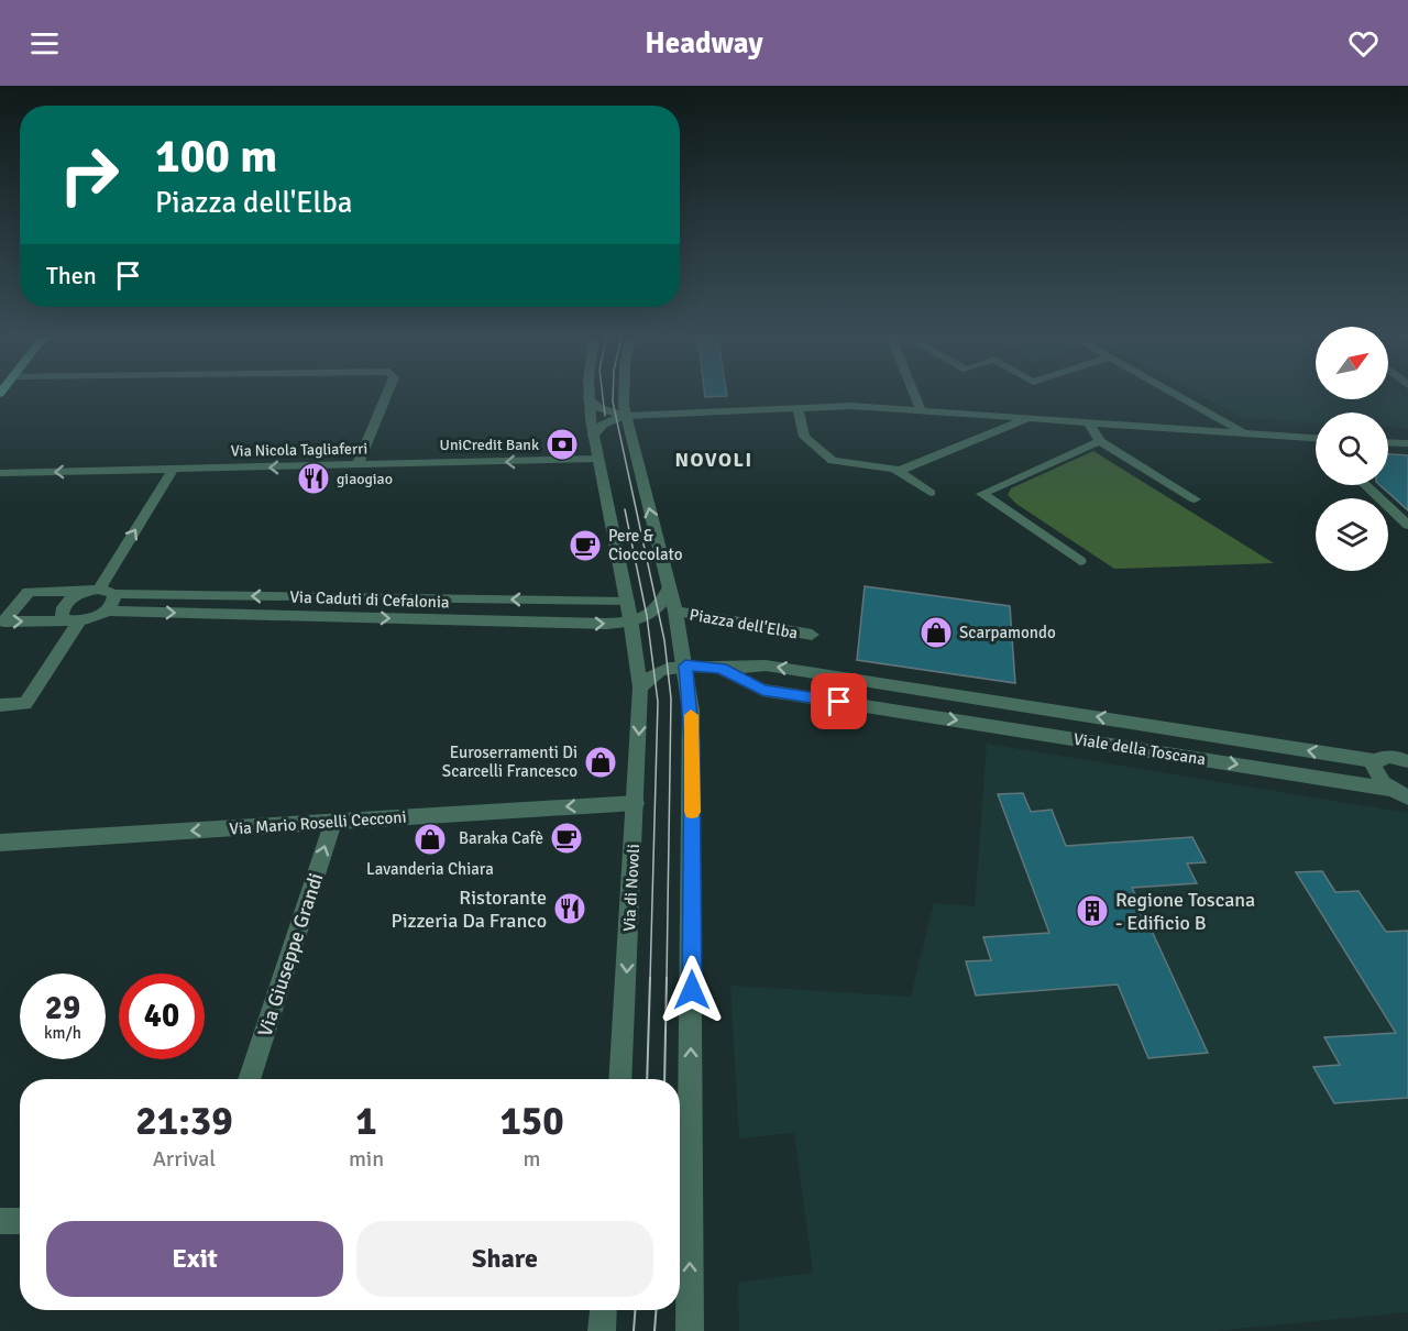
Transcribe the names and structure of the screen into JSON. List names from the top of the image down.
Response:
{
  "streets": {
    "street": [
      "Via Nicola Tagliaferri",
      "Via Caduti di Cefalonia",
      "Piazza dell'Elba",
      "Viale della Toscana",
      "Via Mario Roselli Cecconi",
      "Via di Novoli",
      "Via Giuseppe Grandi"
    ]
  },
  "crossings": [
    ["Via Nicola Tagliaferri", "Via di Novoli"],
    ["Via Caduti di Cefalonia", "Via di Novoli"],
    ["Via Mario Roselli Cecconi", "Via di Novoli"],
    ["Via Mario Roselli Cecconi", "Via Giuseppe Grandi"]
  ],
  "one_way": ["Via Nicola Tagliaferri", "Via Mario Roselli Cecconi", "Via Giuseppe Grandi"],
  "districts": ["NOVOLI"],
  "places": {
    "bank": ["UniCredit Bank"],
    "restaurant": ["giaogiao", "Ristorante Pizzeria Da Franco"],
    "cafe": ["Pere & Cioccolato", "Baraka Cafè"],
    "shop": ["Scarpamondo", "Euroserramenti Di Scarcelli Francesco", "Lavanderia Chiara"],
    "building": ["Regione Toscana - Edificio B"]
  },
  "north": "top right",
  "page": {
    "header": "Headway",
    "turn": ["100 m", "Piazza dell'Elba"],
    "then": "Then",
    "speed": "29 km/h",
    "limit": "40",
    "eta": [
      "21:39",
      "Arrival",
      "1",
      "min",
      "150",
      "m"
    ],
    "buttons": ["Exit", "Share"]
  }
}
